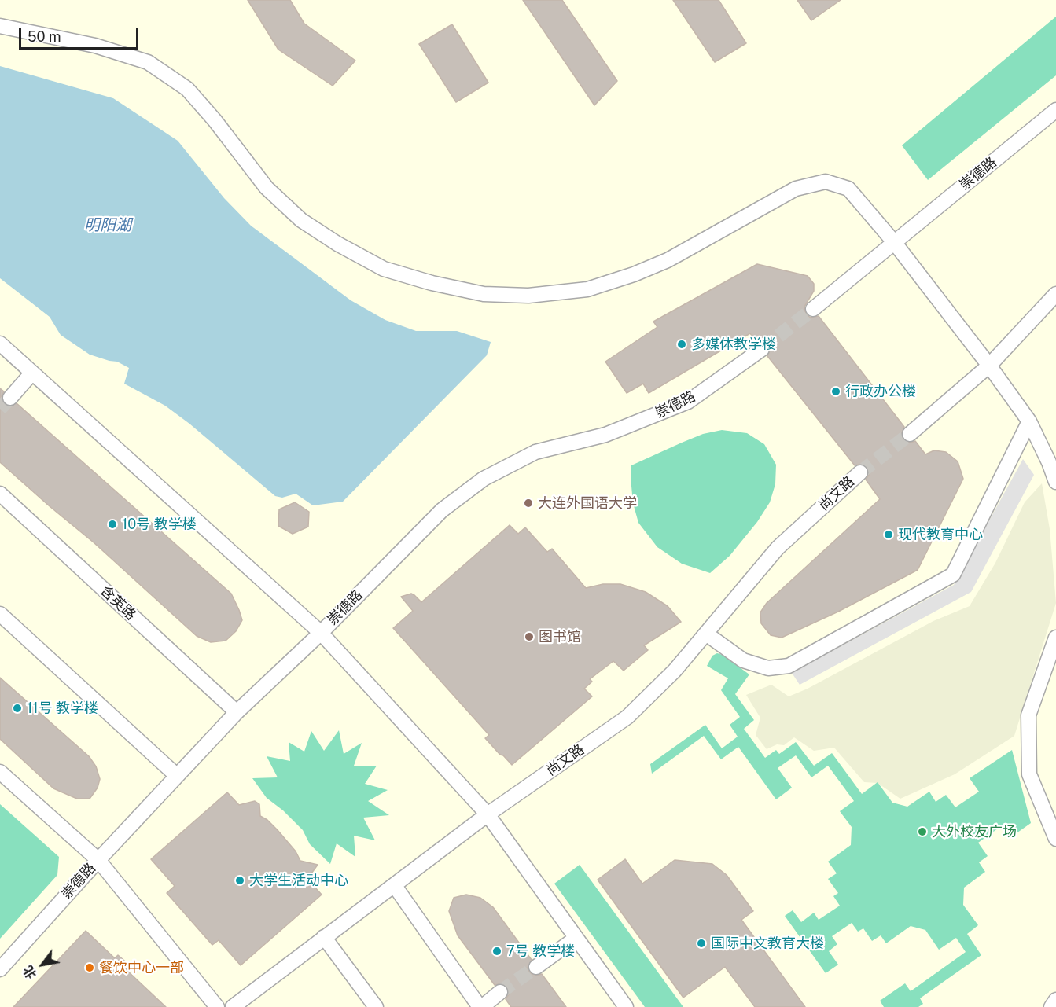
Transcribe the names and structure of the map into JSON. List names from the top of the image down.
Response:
{
  "streets": {
    "street": ["崇德路", "尚文路", "含英路"]
  },
  "crossings": [
    ["崇德路", "含英路"]
  ],
  "water": ["明阳湖"],
  "places": [
    "多媒体教学楼",
    "行政办公楼",
    "大连外国语大学",
    "10号 教学楼",
    "现代教育中心",
    "图书馆",
    "11号 教学楼",
    "大外校友广场",
    "大学生活动中心",
    "国际中文教育大楼",
    "7号 教学楼",
    "餐饮中心一部"
  ],
  "scale_bar": "50 m",
  "north": "bottom left"
}
